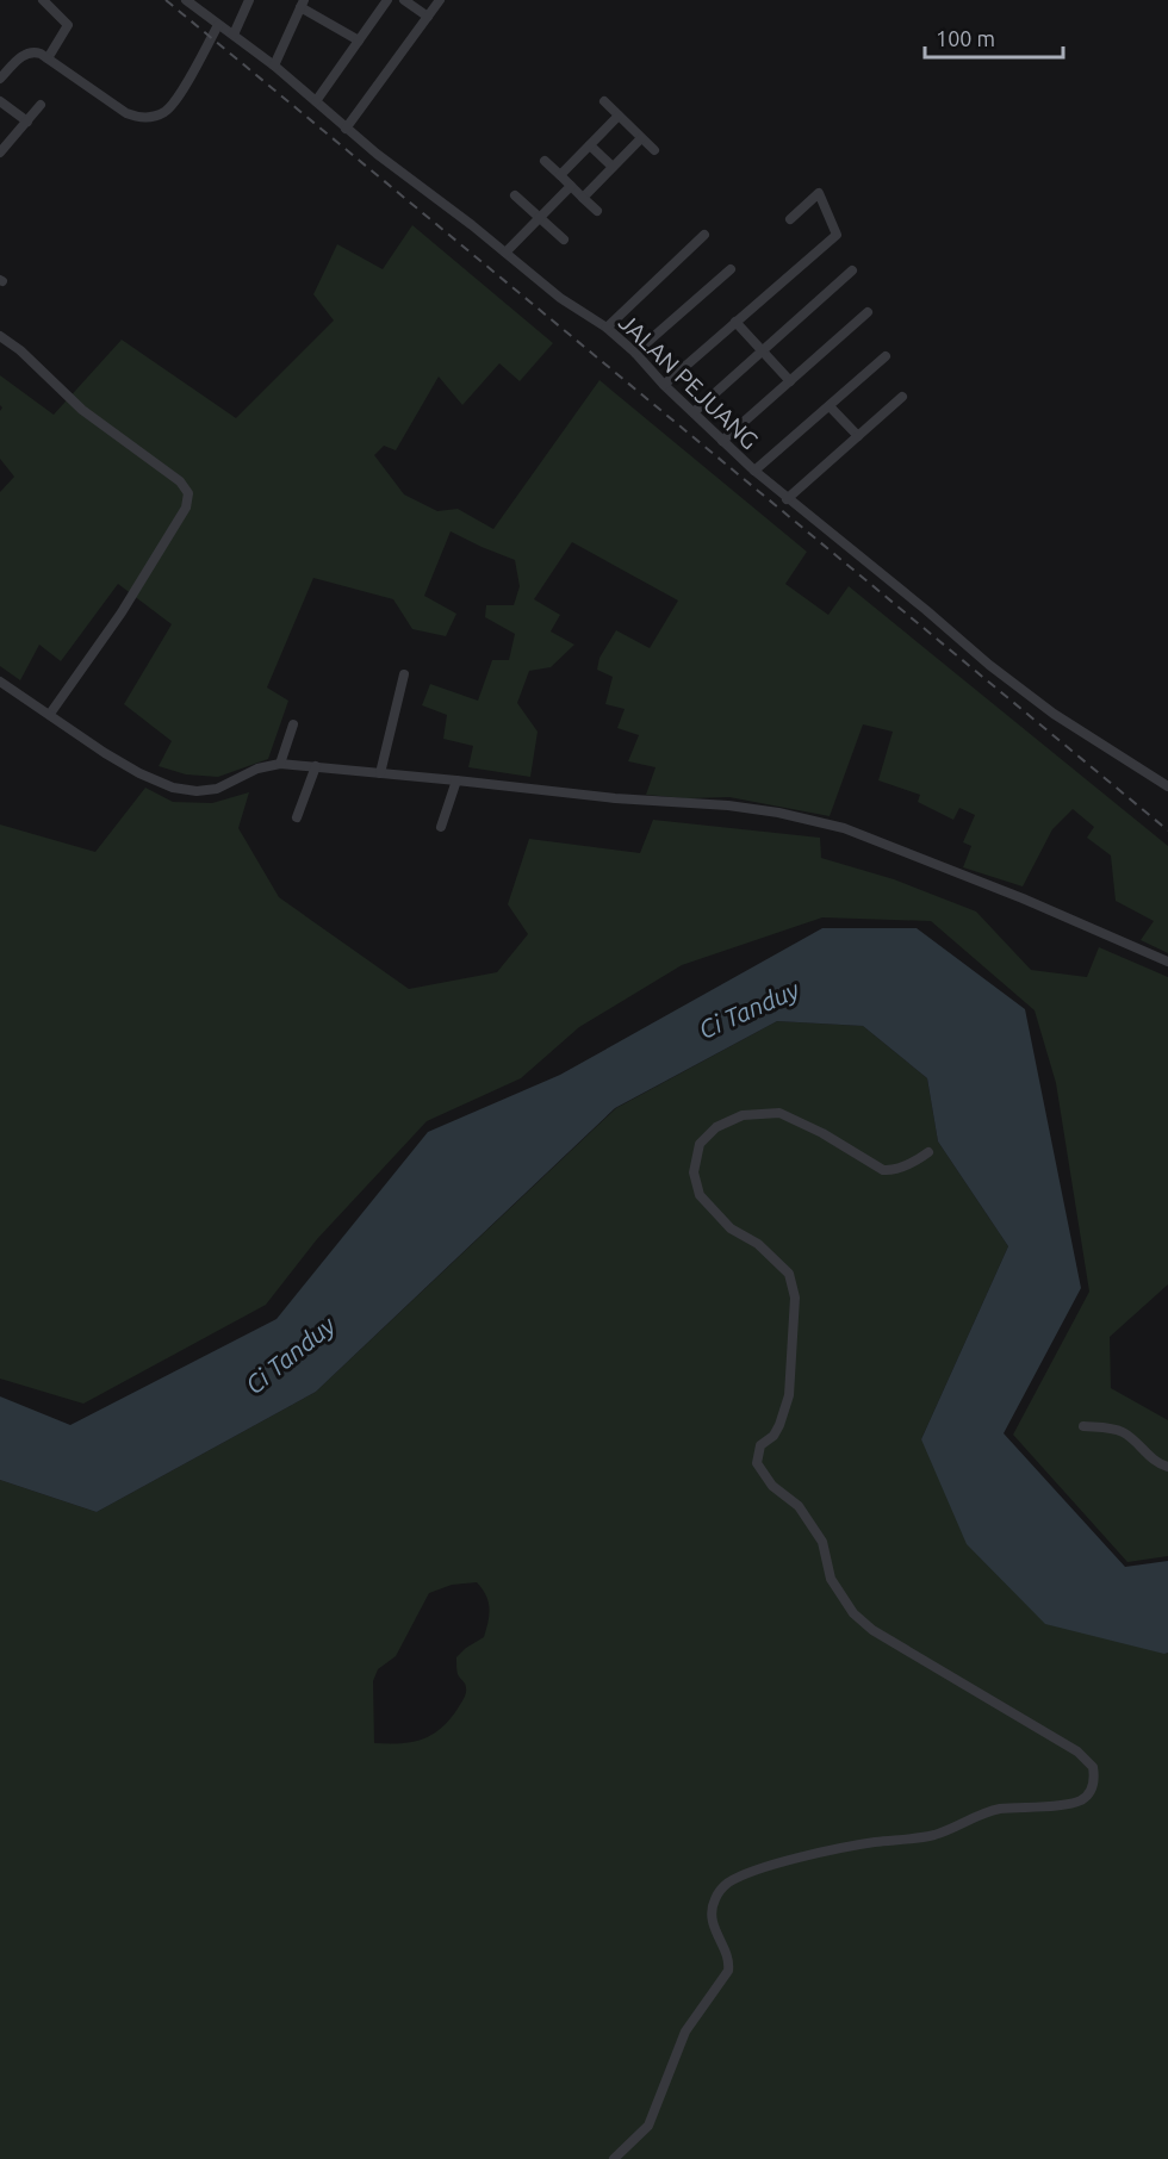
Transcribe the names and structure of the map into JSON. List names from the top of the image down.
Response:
{
  "streets": {
    "street": ["JALAN PEJUANG"]
  },
  "water": ["Ci Tanduy"],
  "scale_bar": "100 m"
}
